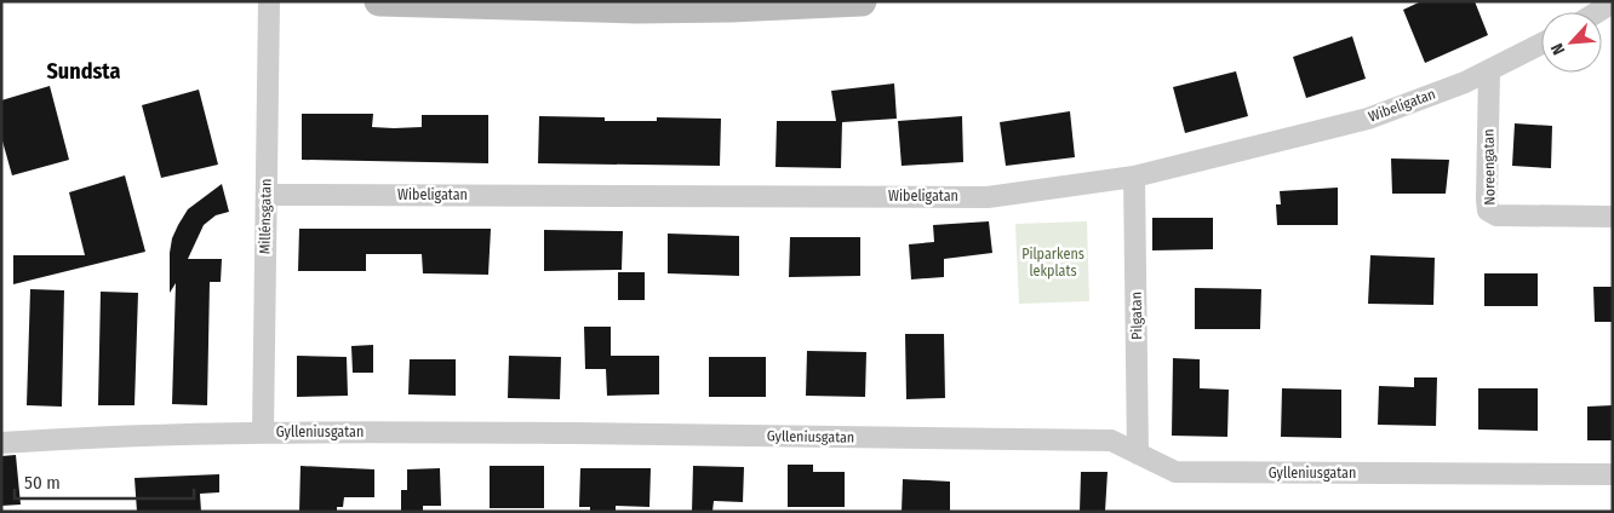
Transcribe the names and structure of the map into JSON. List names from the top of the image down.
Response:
{
  "streets": {
    "street": [
      "Wibeligatan",
      "Noreengatan",
      "Millénsgatan",
      "Pilgatan",
      "Gylleniusgatan"
    ]
  },
  "crossings": [
    ["Wibeligatan", "Noreengatan"],
    ["Wibeligatan", "Millénsgatan"],
    ["Wibeligatan", "Pilgatan"],
    ["Millénsgatan", "Gylleniusgatan"],
    ["Pilgatan", "Gylleniusgatan"]
  ],
  "districts": ["Sundsta"],
  "parks": ["Pilparkens lekplats"],
  "scale_bar": "50 m",
  "north": "bottom left"
}
